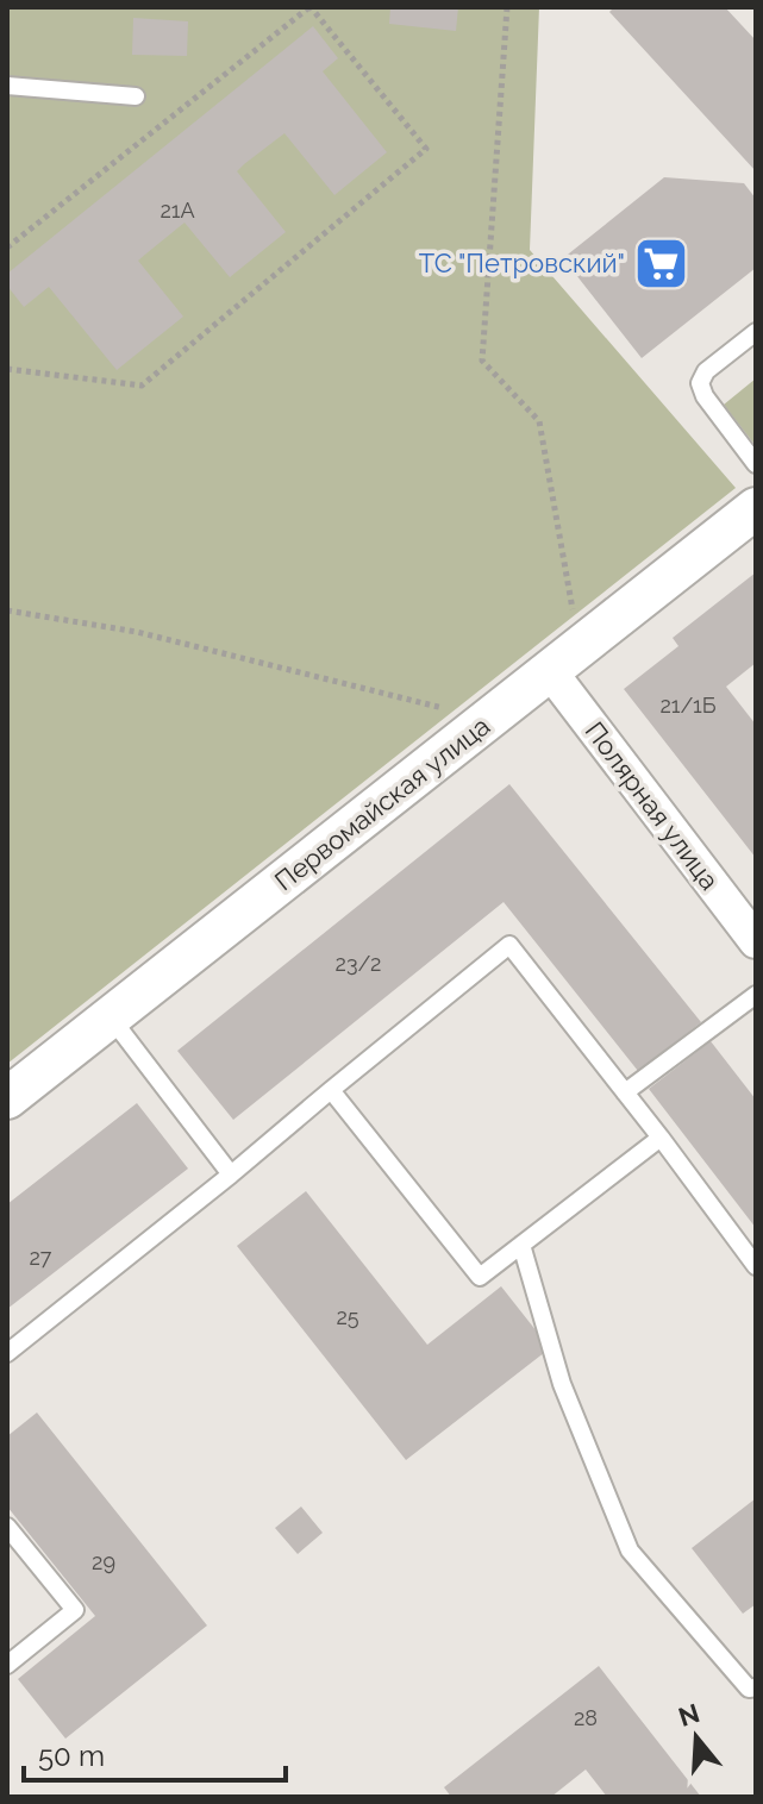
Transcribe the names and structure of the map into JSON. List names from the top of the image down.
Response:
{
  "streets": {
    "street": ["Первомайская улица", "Полярная улица"]
  },
  "crossings": [
    ["Первомайская улица", "Полярная улица"]
  ],
  "places": {
    "supermarket": ["ТС \"Петровский\""]
  },
  "house_numbers": [
    "21А",
    "21/1Б",
    "23/2",
    "27",
    "25",
    "29",
    "28"
  ],
  "scale_bar": "50 m",
  "north": "top"
}
